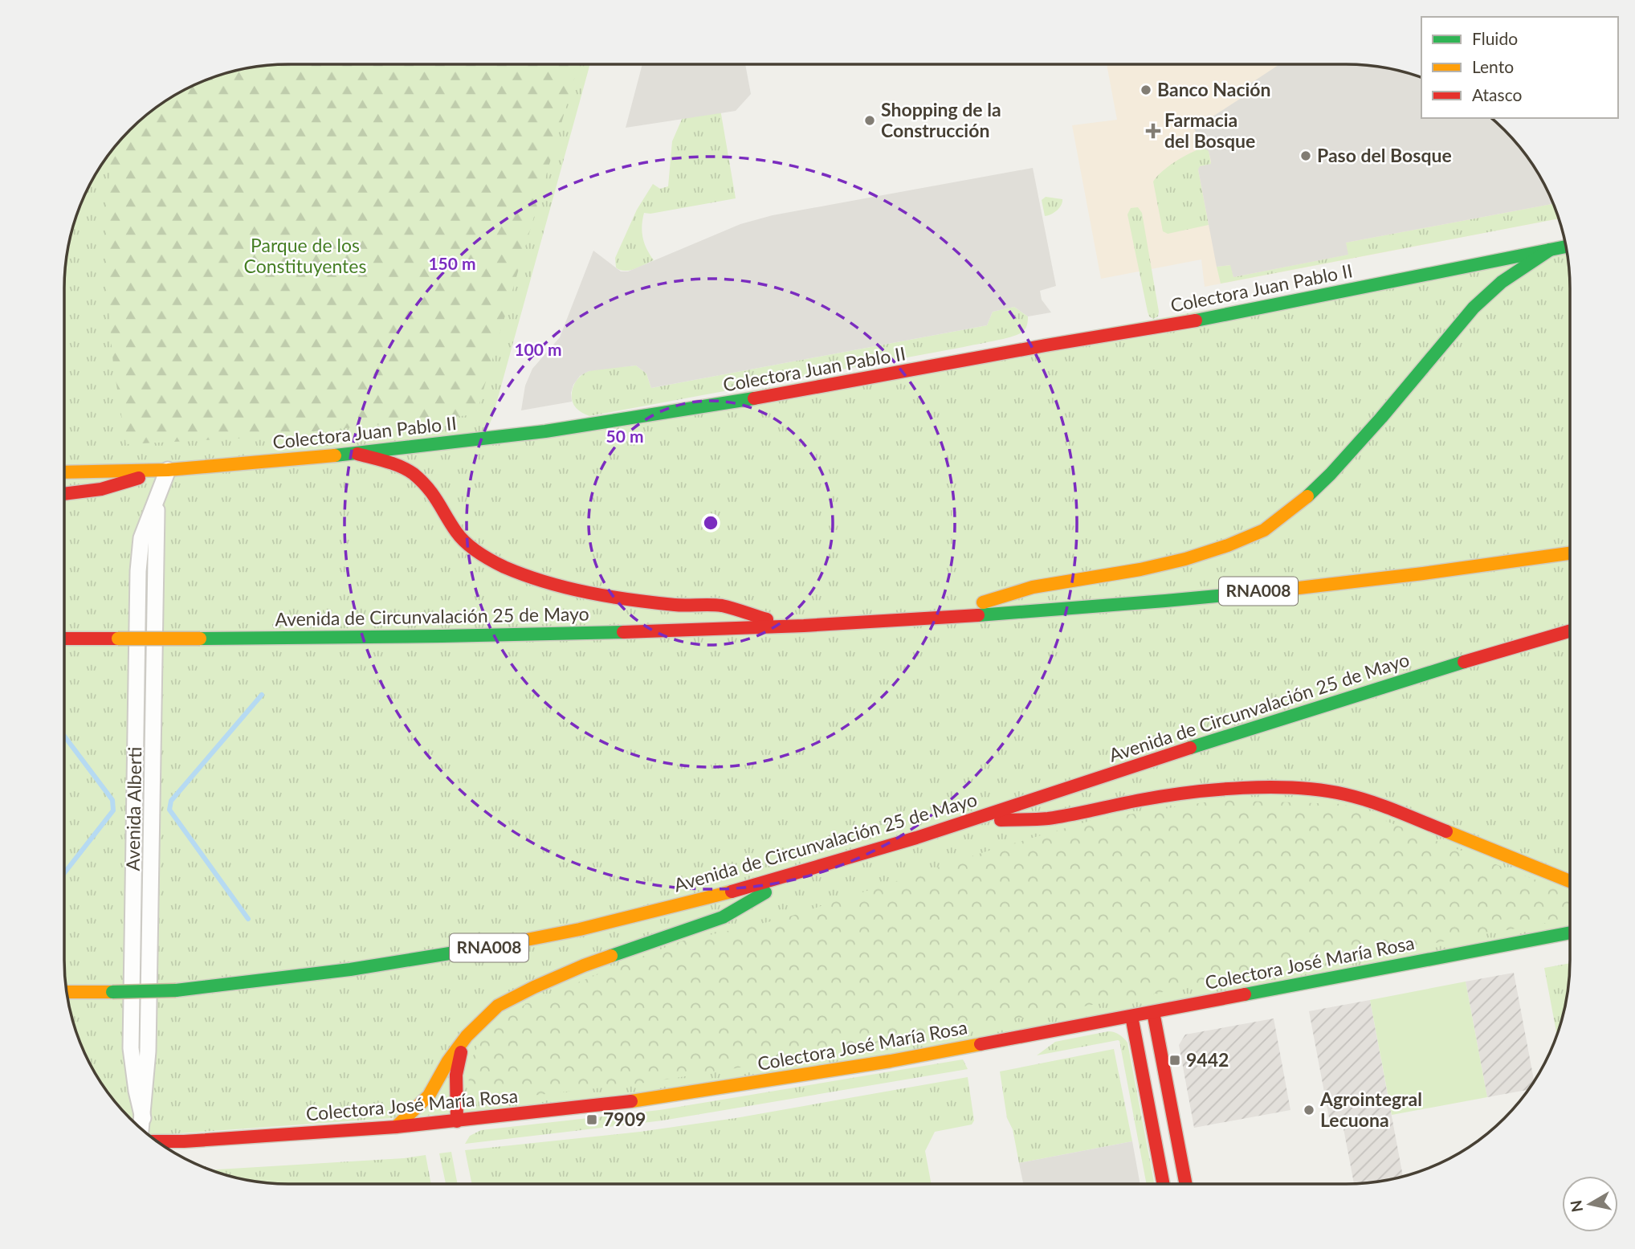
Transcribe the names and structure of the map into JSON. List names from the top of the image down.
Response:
{
  "streets": {
    "main road": [
      "Colectora Juan Pablo II",
      "RNA008",
      "Avenida de Circunvalación 25 de Mayo",
      "Colectora José María Rosa"
    ],
    "street": ["Avenida Alberti"]
  },
  "crossings": [
    ["Colectora Juan Pablo II", "Avenida Alberti"]
  ],
  "parks": ["Parque de los Constituyentes"],
  "places": {
    "other": [
      "Banco Nación",
      "Shopping de la Construcción",
      "Paso del Bosque",
      "Agrointegral Lecuona"
    ],
    "health": ["Farmacia del Bosque"],
    "transit": ["9442", "7909"]
  },
  "legend": ["Fluido", "Lento", "Atasco"],
  "north": "left",
  "rings": ["150 m", "100 m", "50 m"]
}
